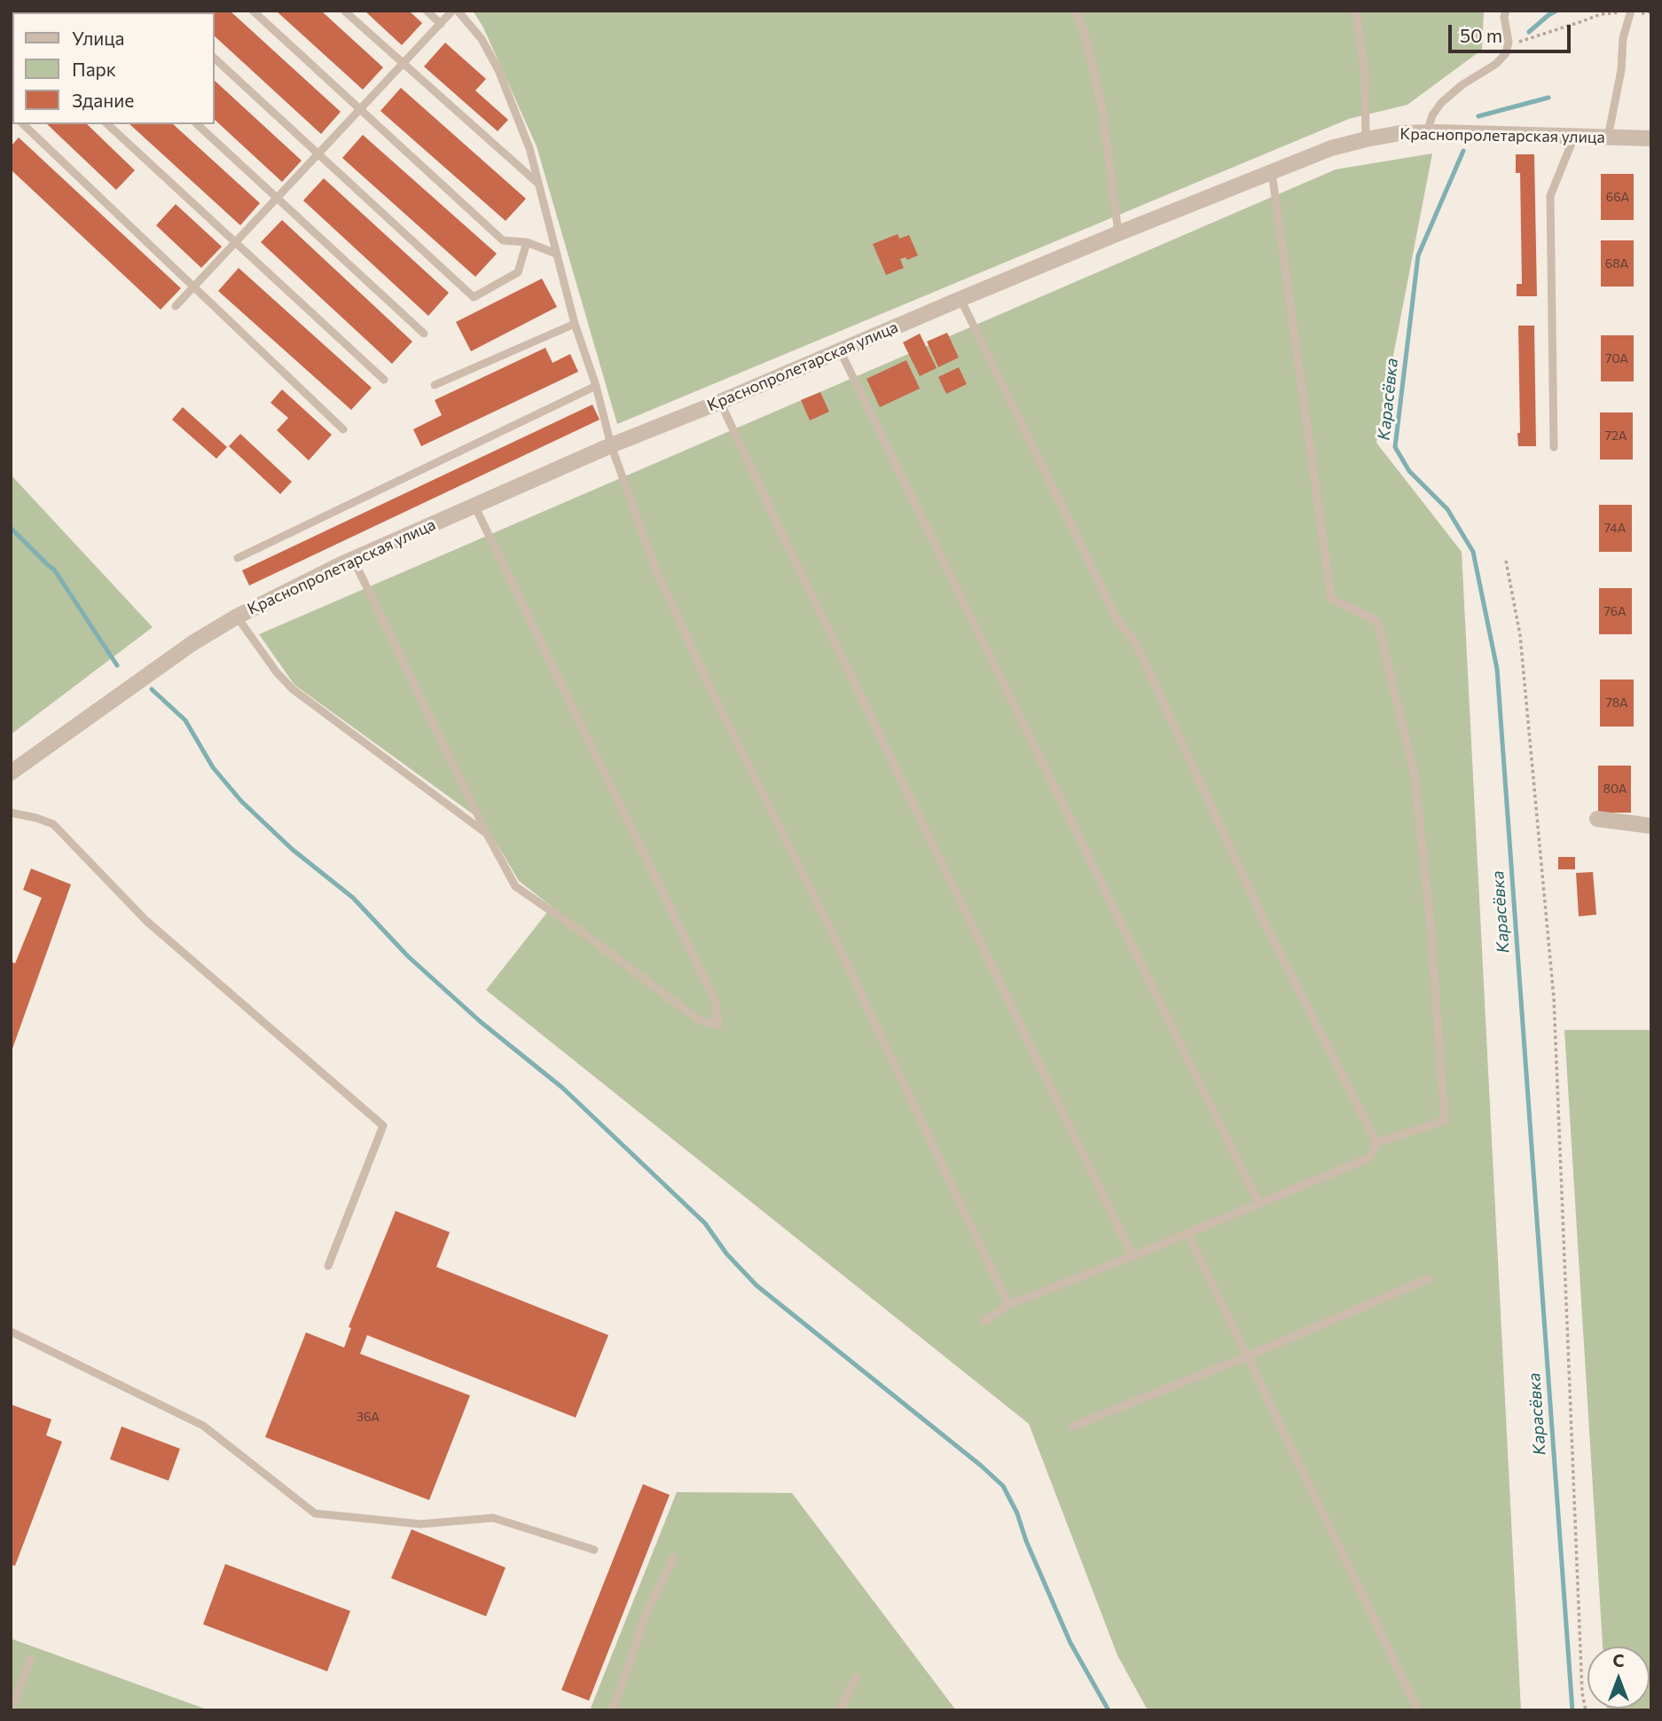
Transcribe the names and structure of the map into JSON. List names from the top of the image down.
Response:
{
  "streets": {
    "street": ["Краснопролетарская улица"]
  },
  "water": ["Карасёвка"],
  "house_numbers": [
    "66А",
    "68А",
    "70А",
    "72А",
    "74А",
    "76А",
    "78А",
    "80А",
    "36А"
  ],
  "legend": ["Улица", "Парк", "Здание"],
  "scale_bar": "50 m",
  "north": "top"
}
